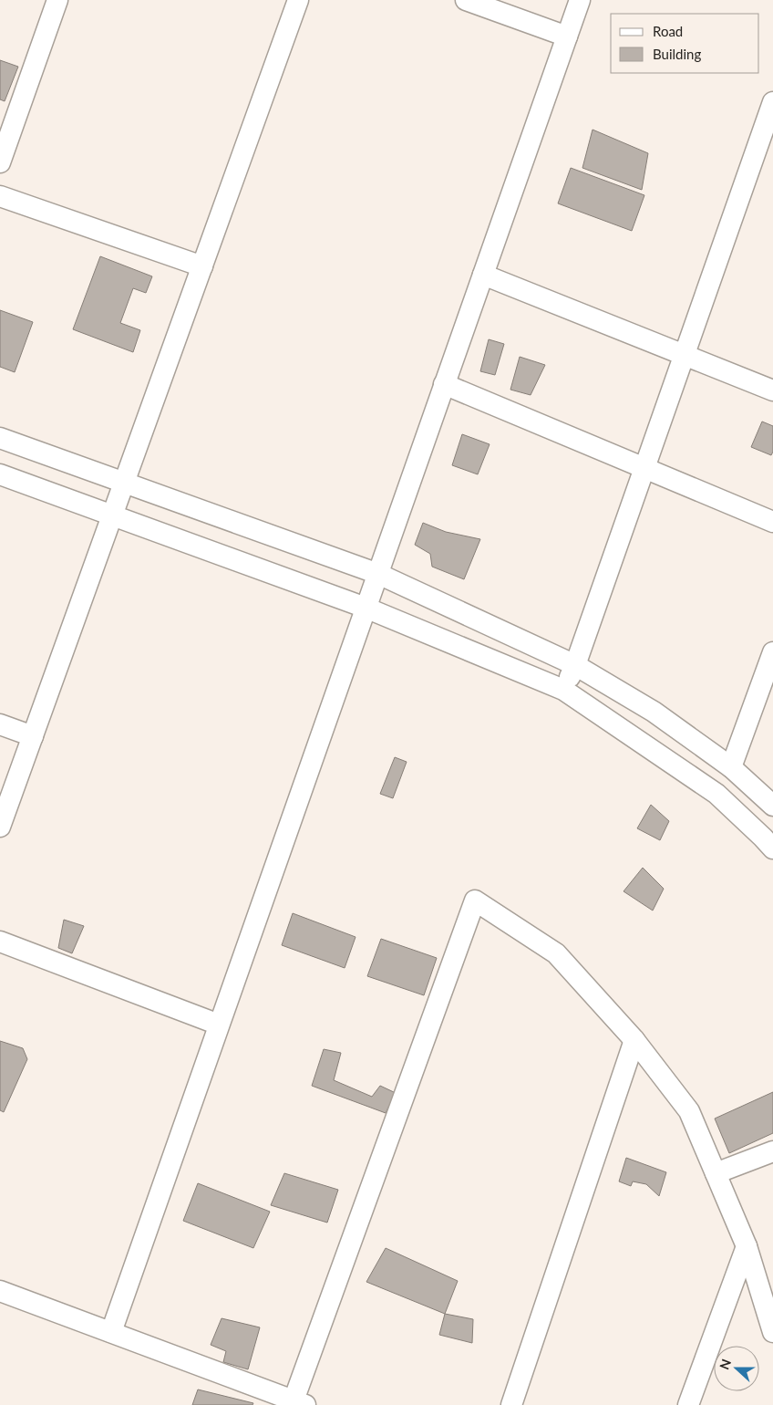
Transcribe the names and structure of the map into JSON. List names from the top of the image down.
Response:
{
  "legend": ["Road", "Building"],
  "north": "left"
}
